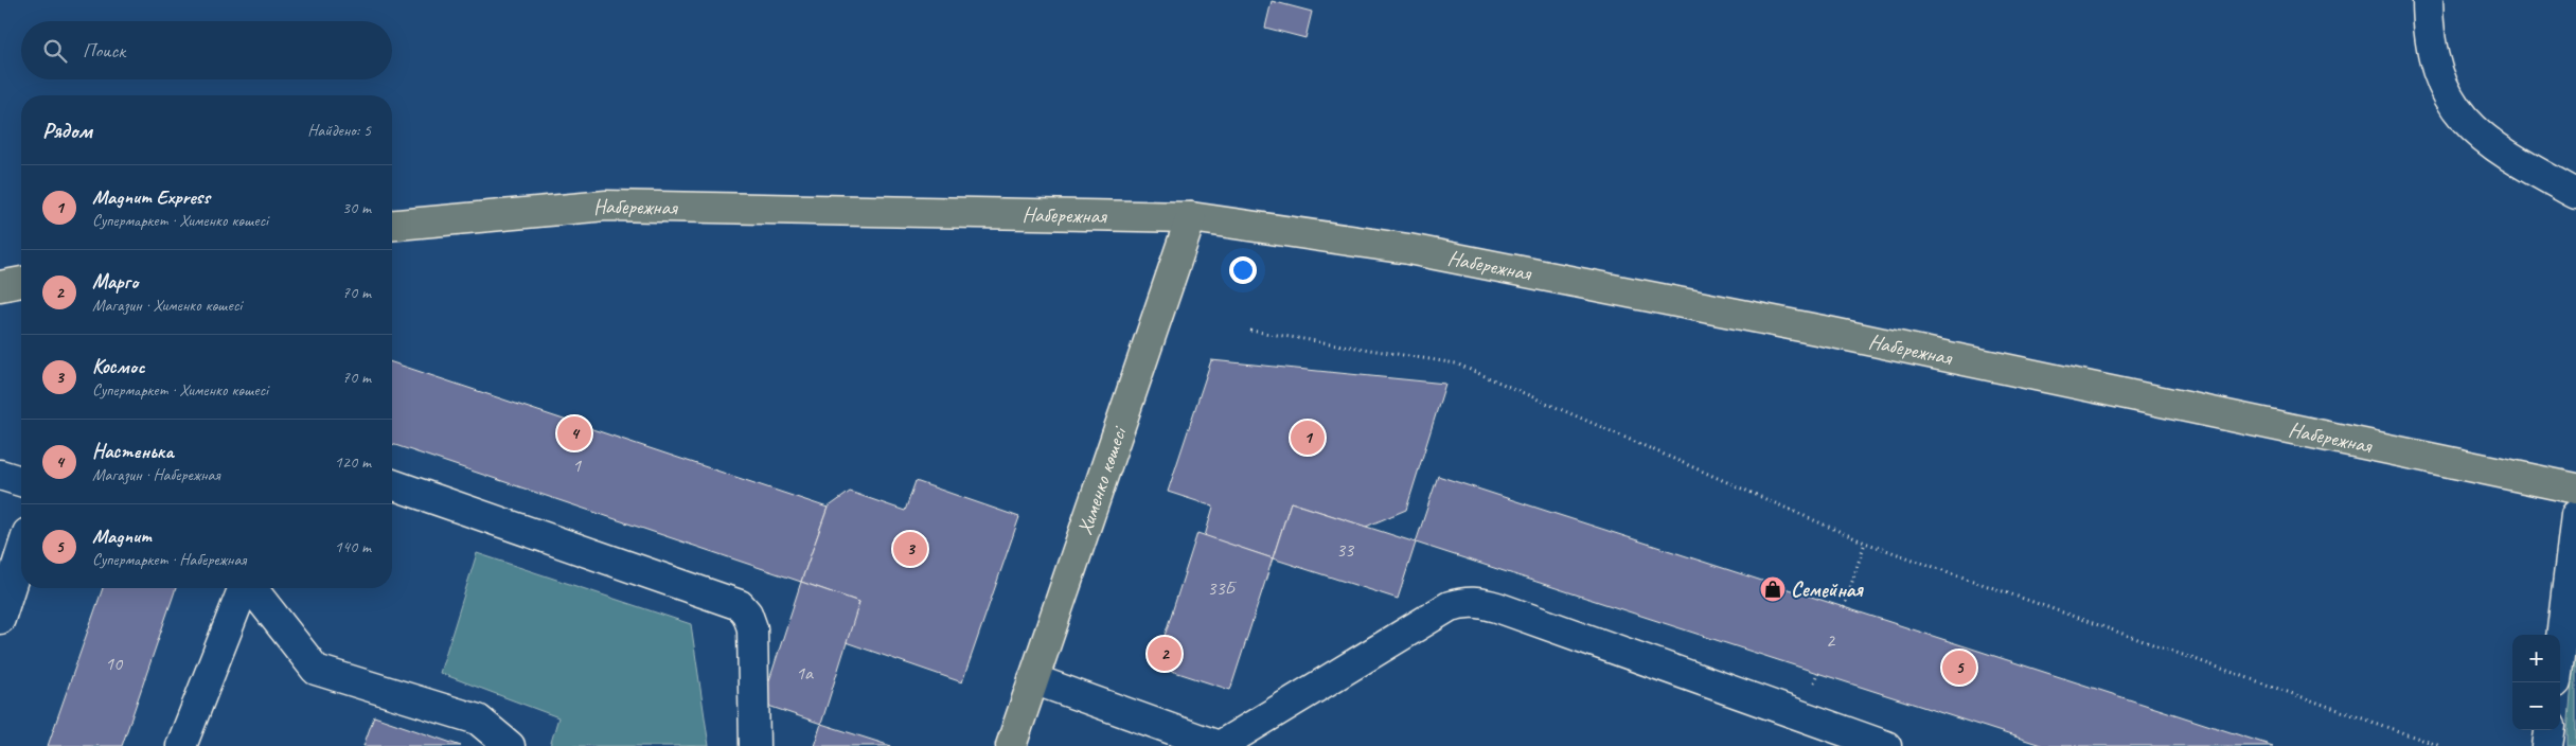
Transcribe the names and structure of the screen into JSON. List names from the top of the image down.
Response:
{
  "streets": {
    "main road": ["Набережная", "Хименко көшесі"]
  },
  "crossings": [
    ["Набережная", "Хименко көшесі"]
  ],
  "places": {
    "shop": ["Семейная"]
  },
  "house_numbers": [
    "1",
    "33",
    "33Б",
    "2",
    "10",
    "1а"
  ],
  "page": {
    "search": "Поиск",
    "heading": ["Рядом", "Найдено: 5"],
    "list": [
      {
        "mark": "1",
        "name": "Magnum Express",
        "note": "Супермаркет · Хименко көшесі",
        "value": "30 m"
      },
      {
        "mark": "2",
        "name": "Марго",
        "note": "Магазин · Хименко көшесі",
        "value": "70 m"
      },
      {
        "mark": "3",
        "name": "Космос",
        "note": "Супермаркет · Хименко көшесі",
        "value": "70 m"
      },
      {
        "mark": "4",
        "name": "Настенька",
        "note": "Магазин · Набережная",
        "value": "120 m"
      },
      {
        "mark": "5",
        "name": "Magnum",
        "note": "Супермаркет · Набережная",
        "value": "140 m"
      }
    ],
    "pins": [
      "4",
      "1",
      "3",
      "2",
      "5"
    ],
    "map_buttons": ["+", "−"]
  }
}
